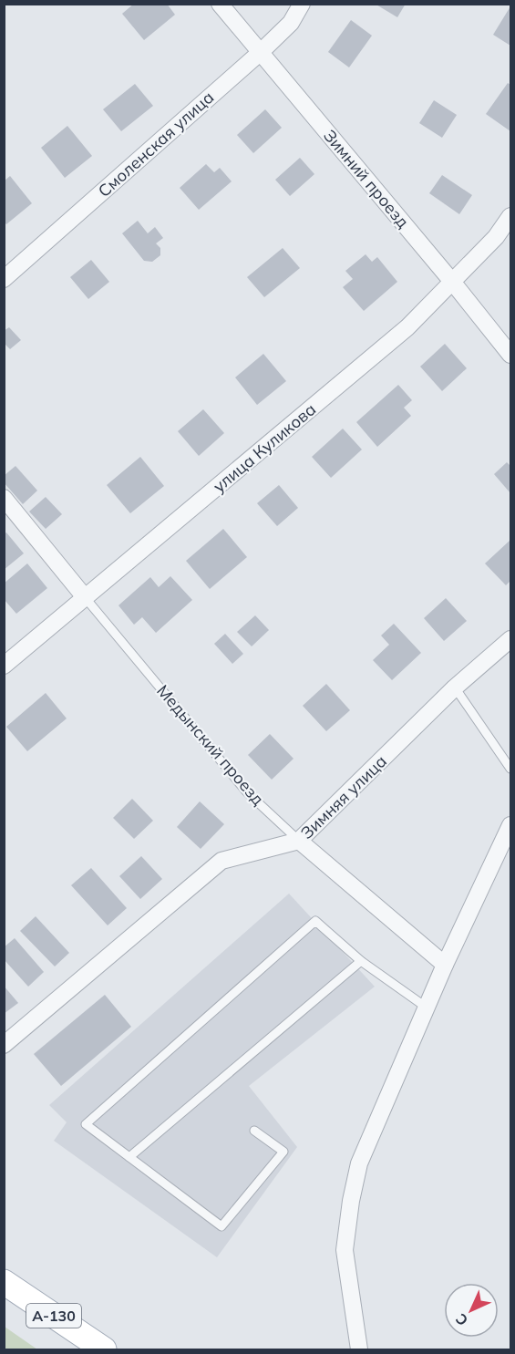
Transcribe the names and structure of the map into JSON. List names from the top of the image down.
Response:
{
  "streets": {
    "main road": ["А-130"],
    "street": [
      "Смоленская улица",
      "Зимний проезд",
      "улица Куликова",
      "Медынский проезд",
      "Зимняя улица"
    ]
  },
  "crossings": [
    ["Смоленская улица", "Зимний проезд"],
    ["Зимний проезд", "улица Куликова"],
    ["улица Куликова", "Медынский проезд"],
    ["Медынский проезд", "Зимняя улица"]
  ],
  "north": "bottom left"
}
